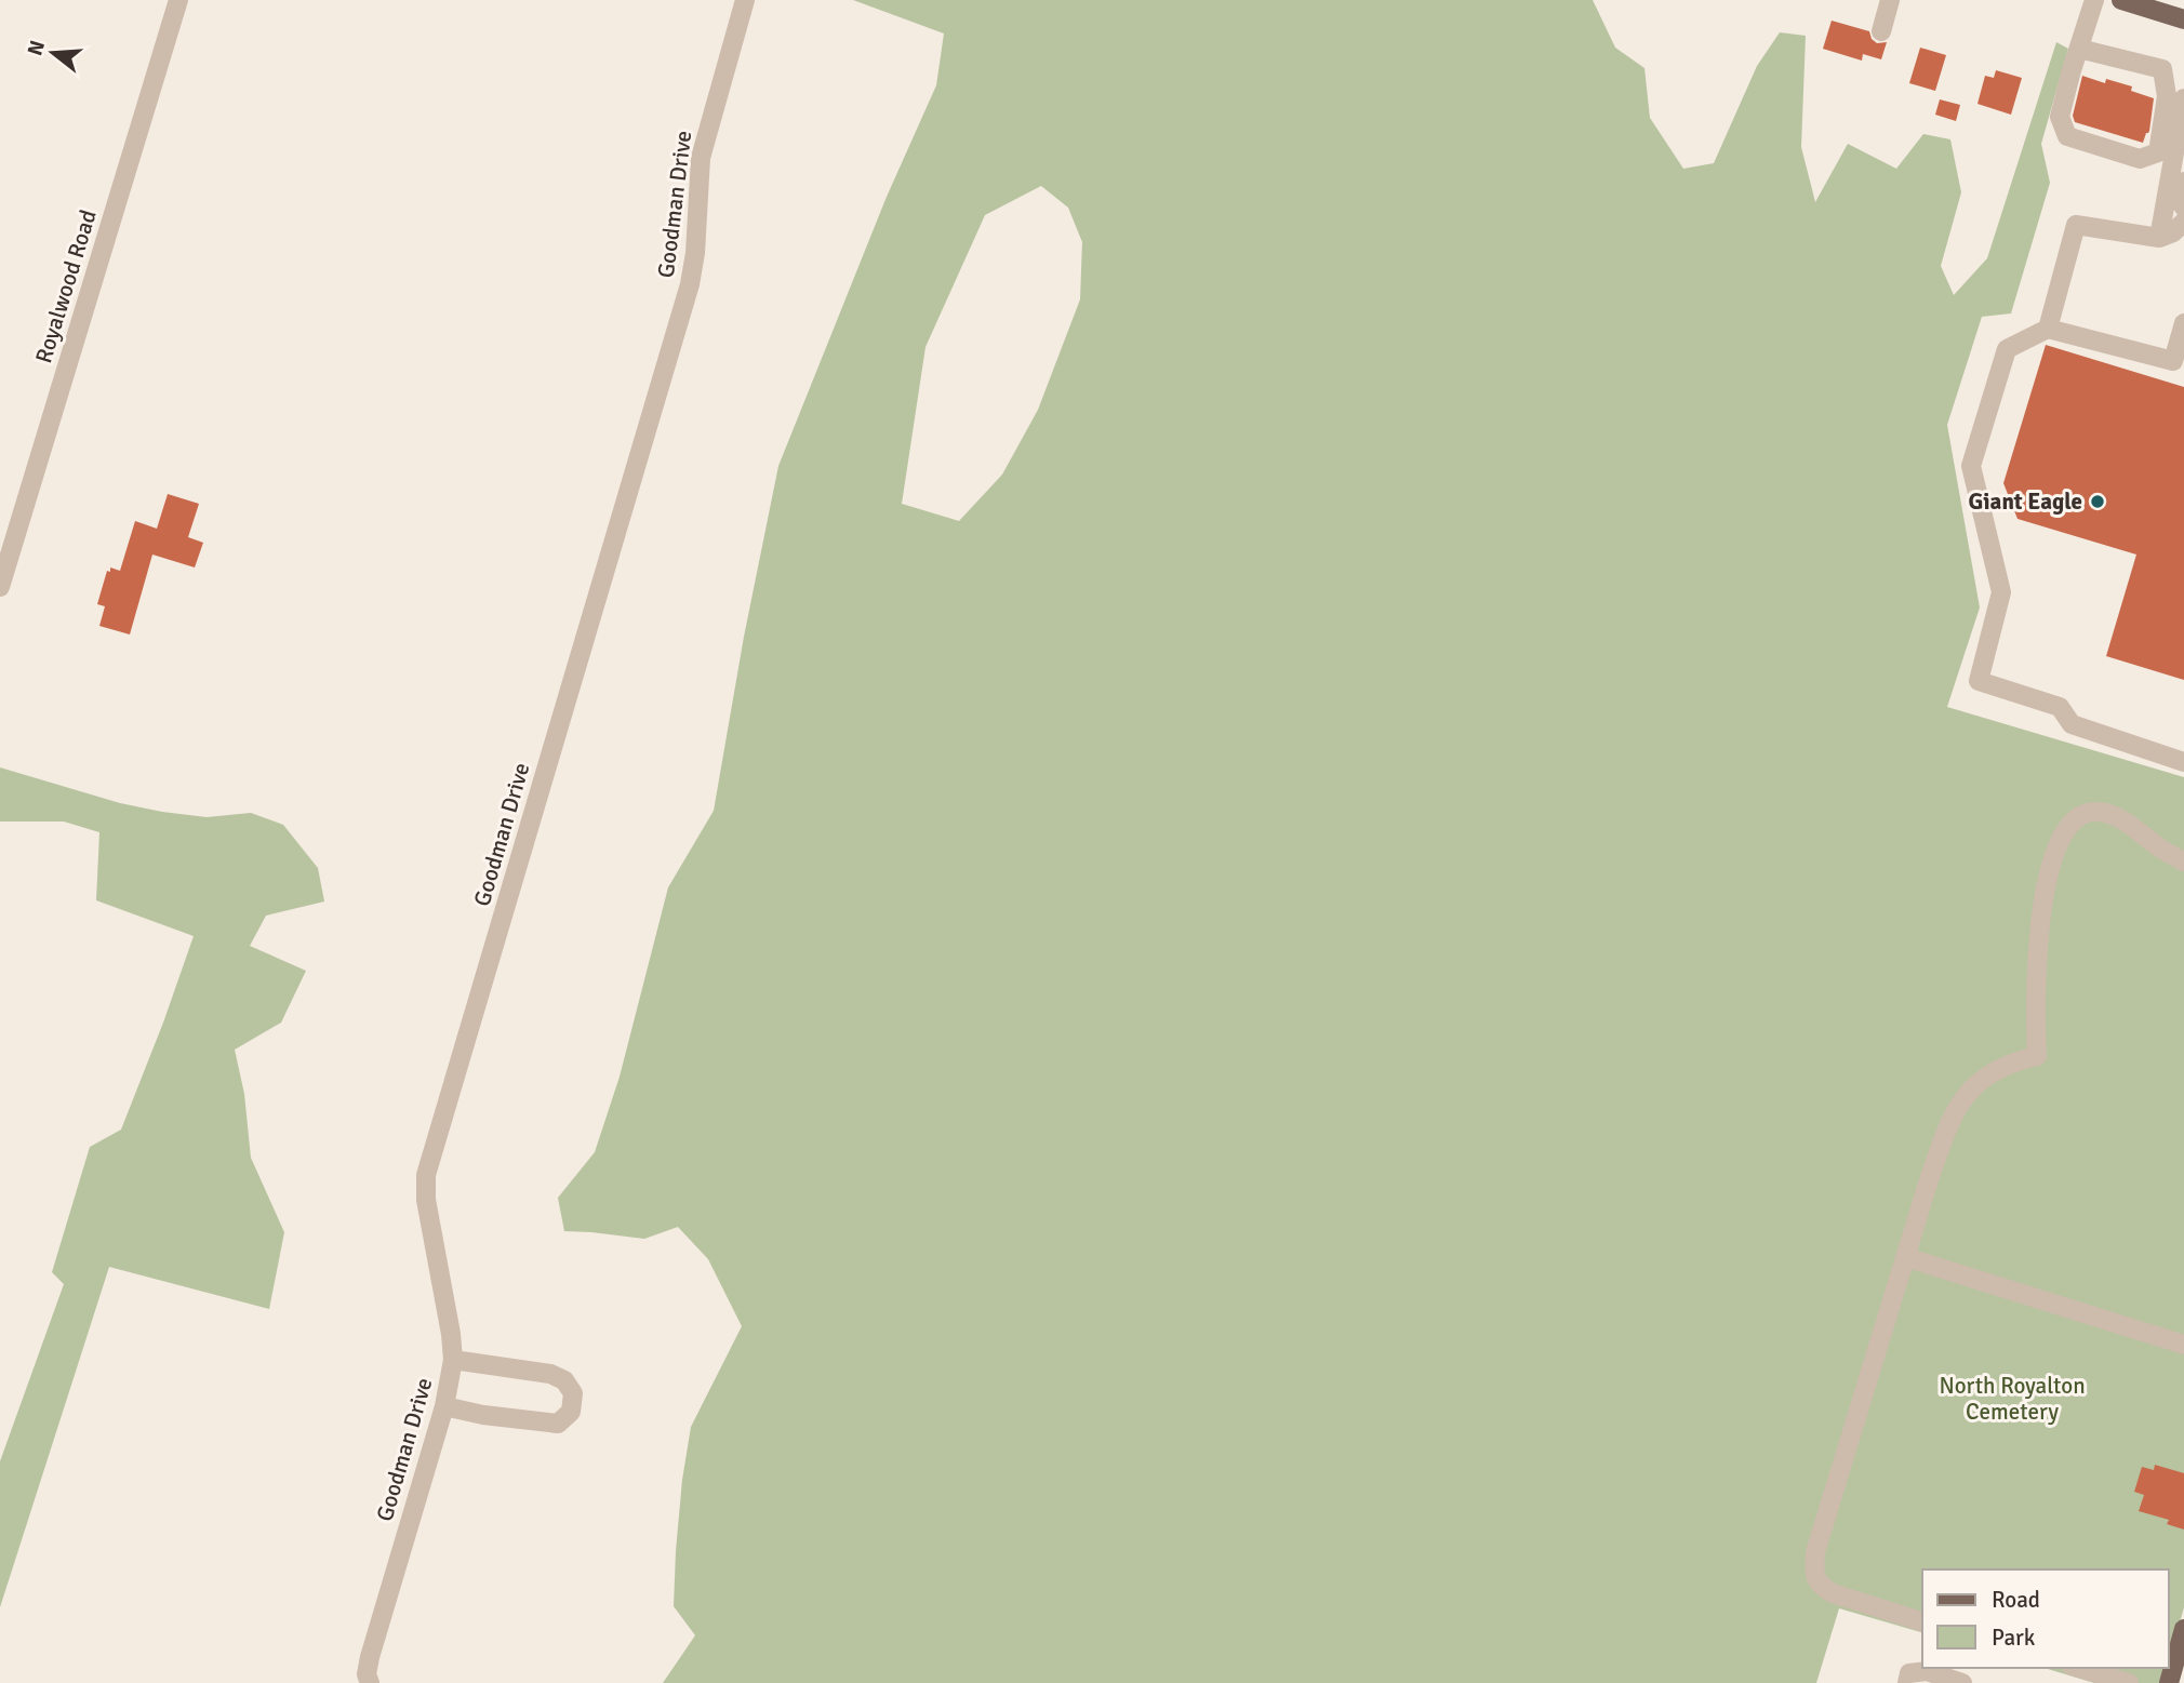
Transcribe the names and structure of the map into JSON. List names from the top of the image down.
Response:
{
  "streets": {
    "street": ["Goodman Drive", "Royalwood Road"]
  },
  "parks": ["North Royalton Cemetery"],
  "places": ["Giant Eagle"],
  "legend": ["Road", "Park"],
  "north": "left"
}
